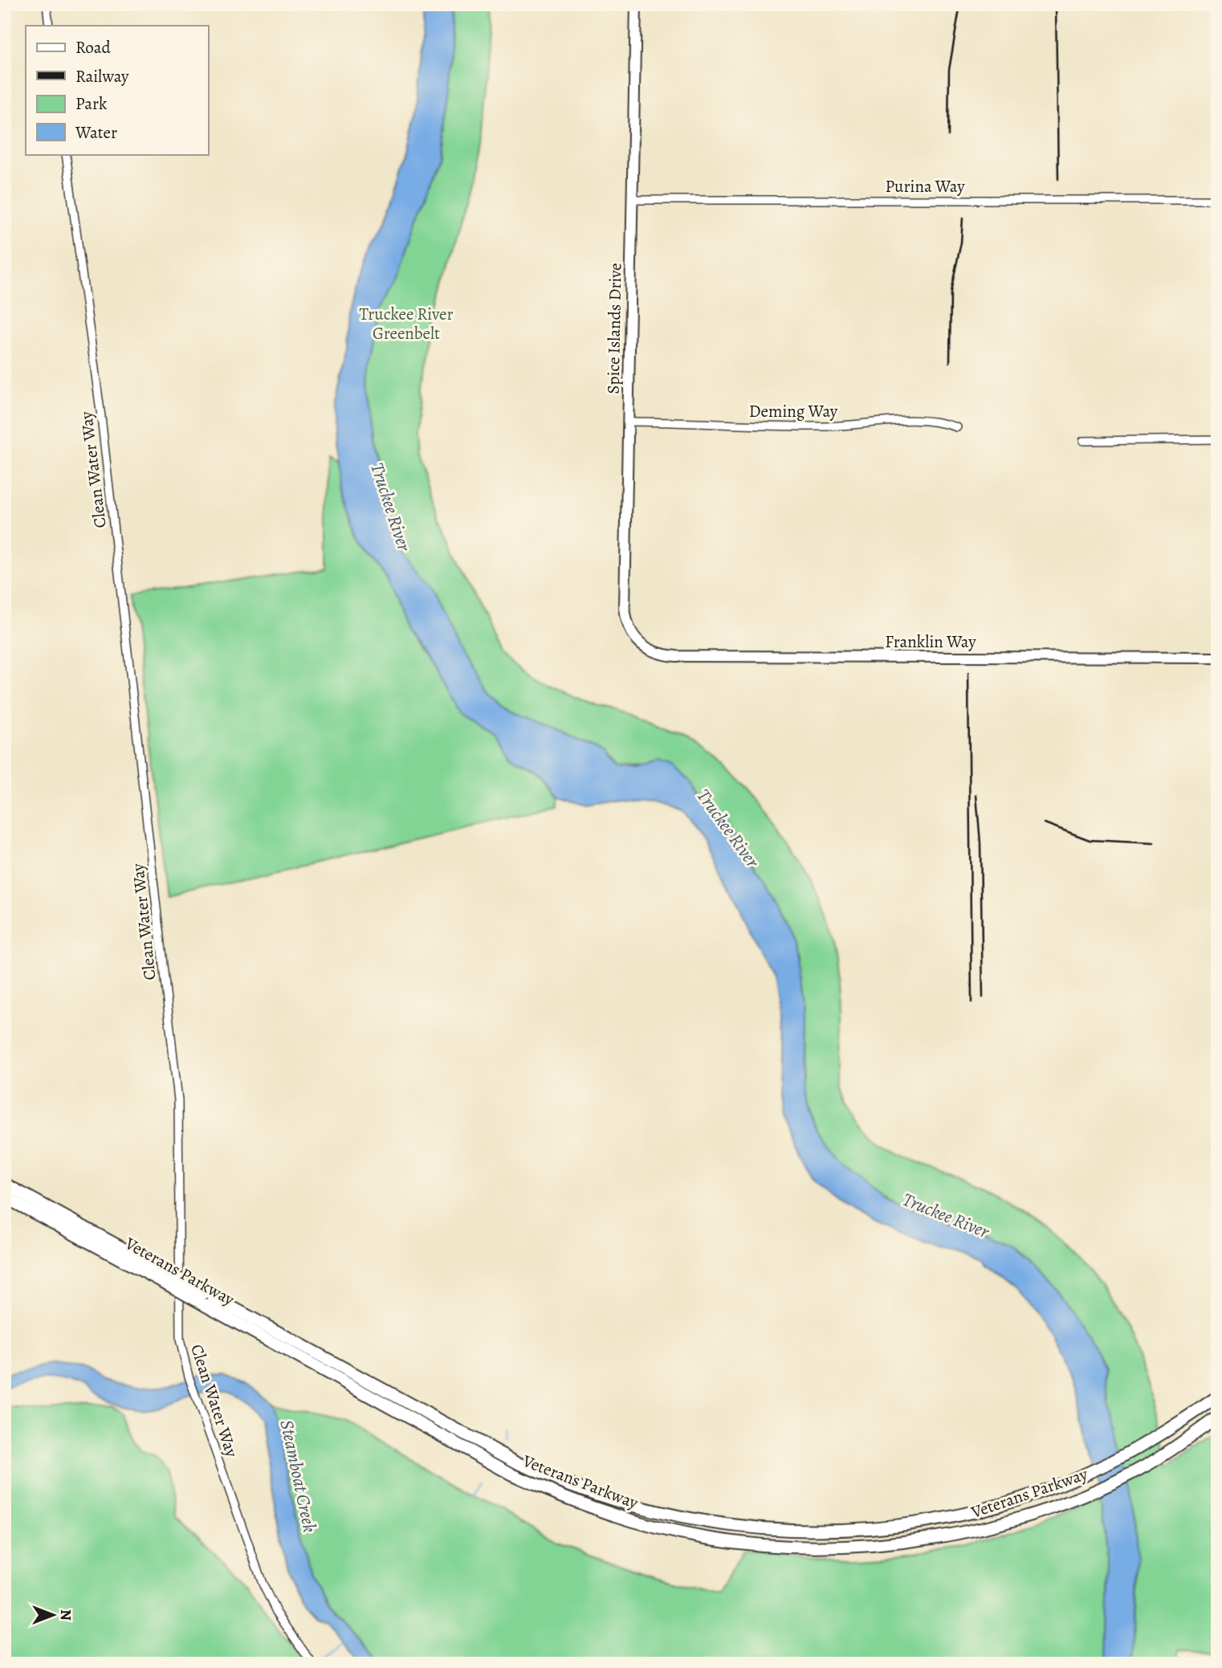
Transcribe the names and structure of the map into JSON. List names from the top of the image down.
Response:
{
  "streets": {
    "main road": ["Veterans Parkway"],
    "street": [
      "Purina Way",
      "Spice Islands Drive",
      "Deming Way",
      "Clean Water Way",
      "Franklin Way"
    ]
  },
  "crossings": [
    ["Purina Way", "Spice Islands Drive"],
    ["Spice Islands Drive", "Deming Way"],
    ["Spice Islands Drive", "Franklin Way"]
  ],
  "water": ["Truckee River", "Steamboat Creek"],
  "parks": ["Truckee River Greenbelt"],
  "legend": [
    "Road",
    "Railway",
    "Park",
    "Water"
  ],
  "north": "right"
}
